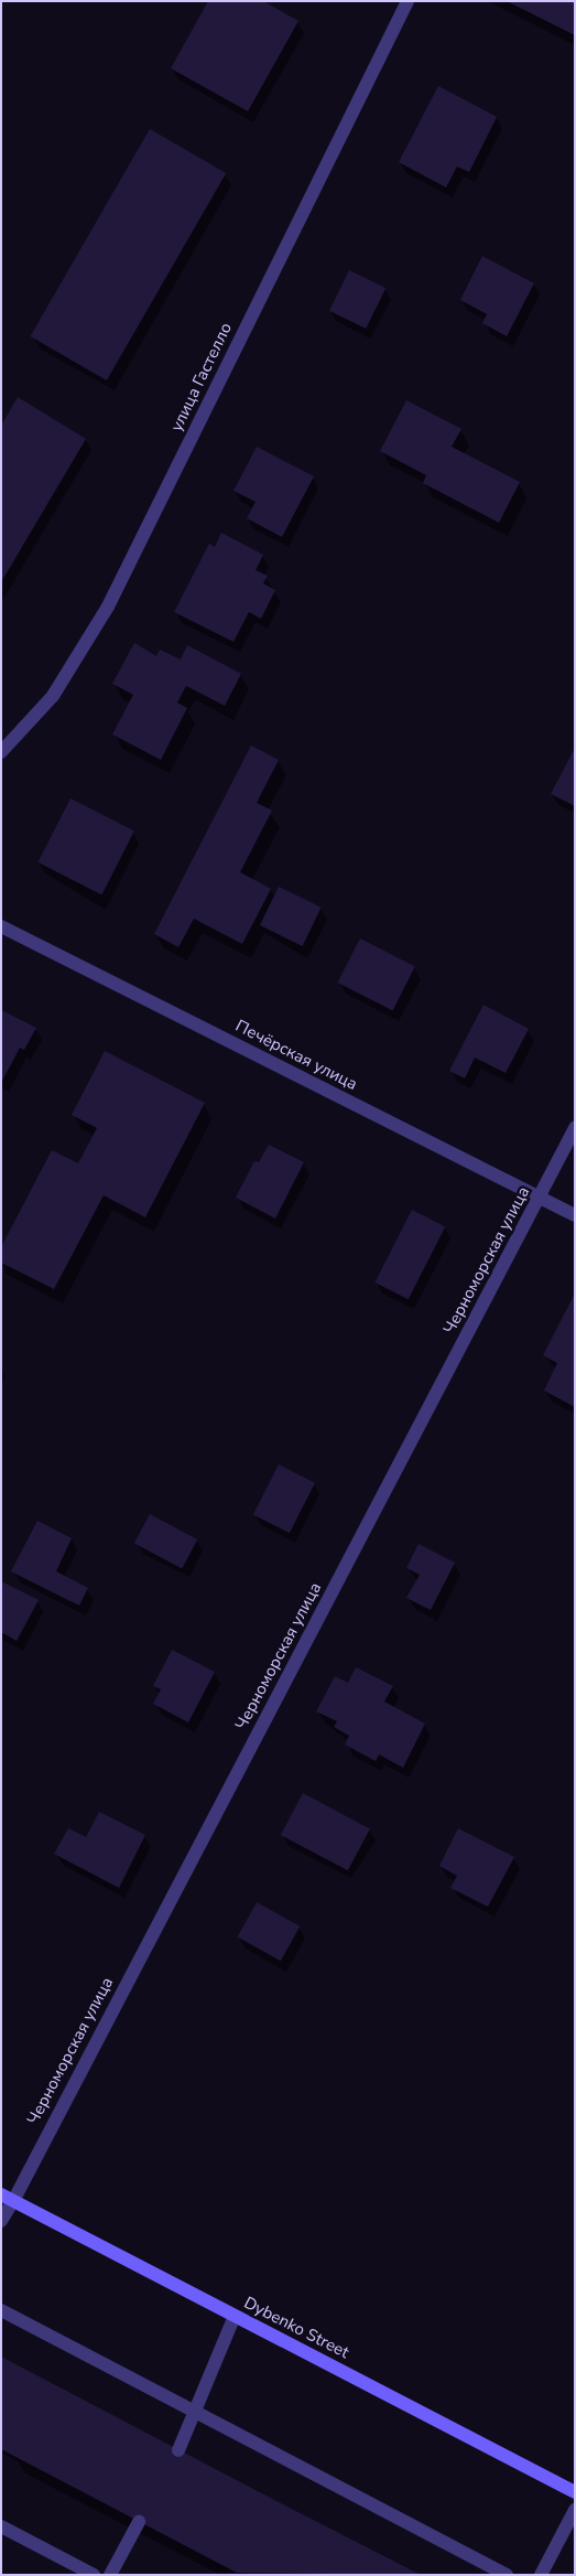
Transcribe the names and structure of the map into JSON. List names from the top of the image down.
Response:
{
  "streets": {
    "main road": ["Dybenko Street"],
    "street": ["улица Гастелло", "Печёрская улица", "Черноморская улица"]
  },
  "crossings": [
    ["Печёрская улица", "Черноморская улица"],
    ["Черноморская улица", "Dybenko Street"]
  ]
}
